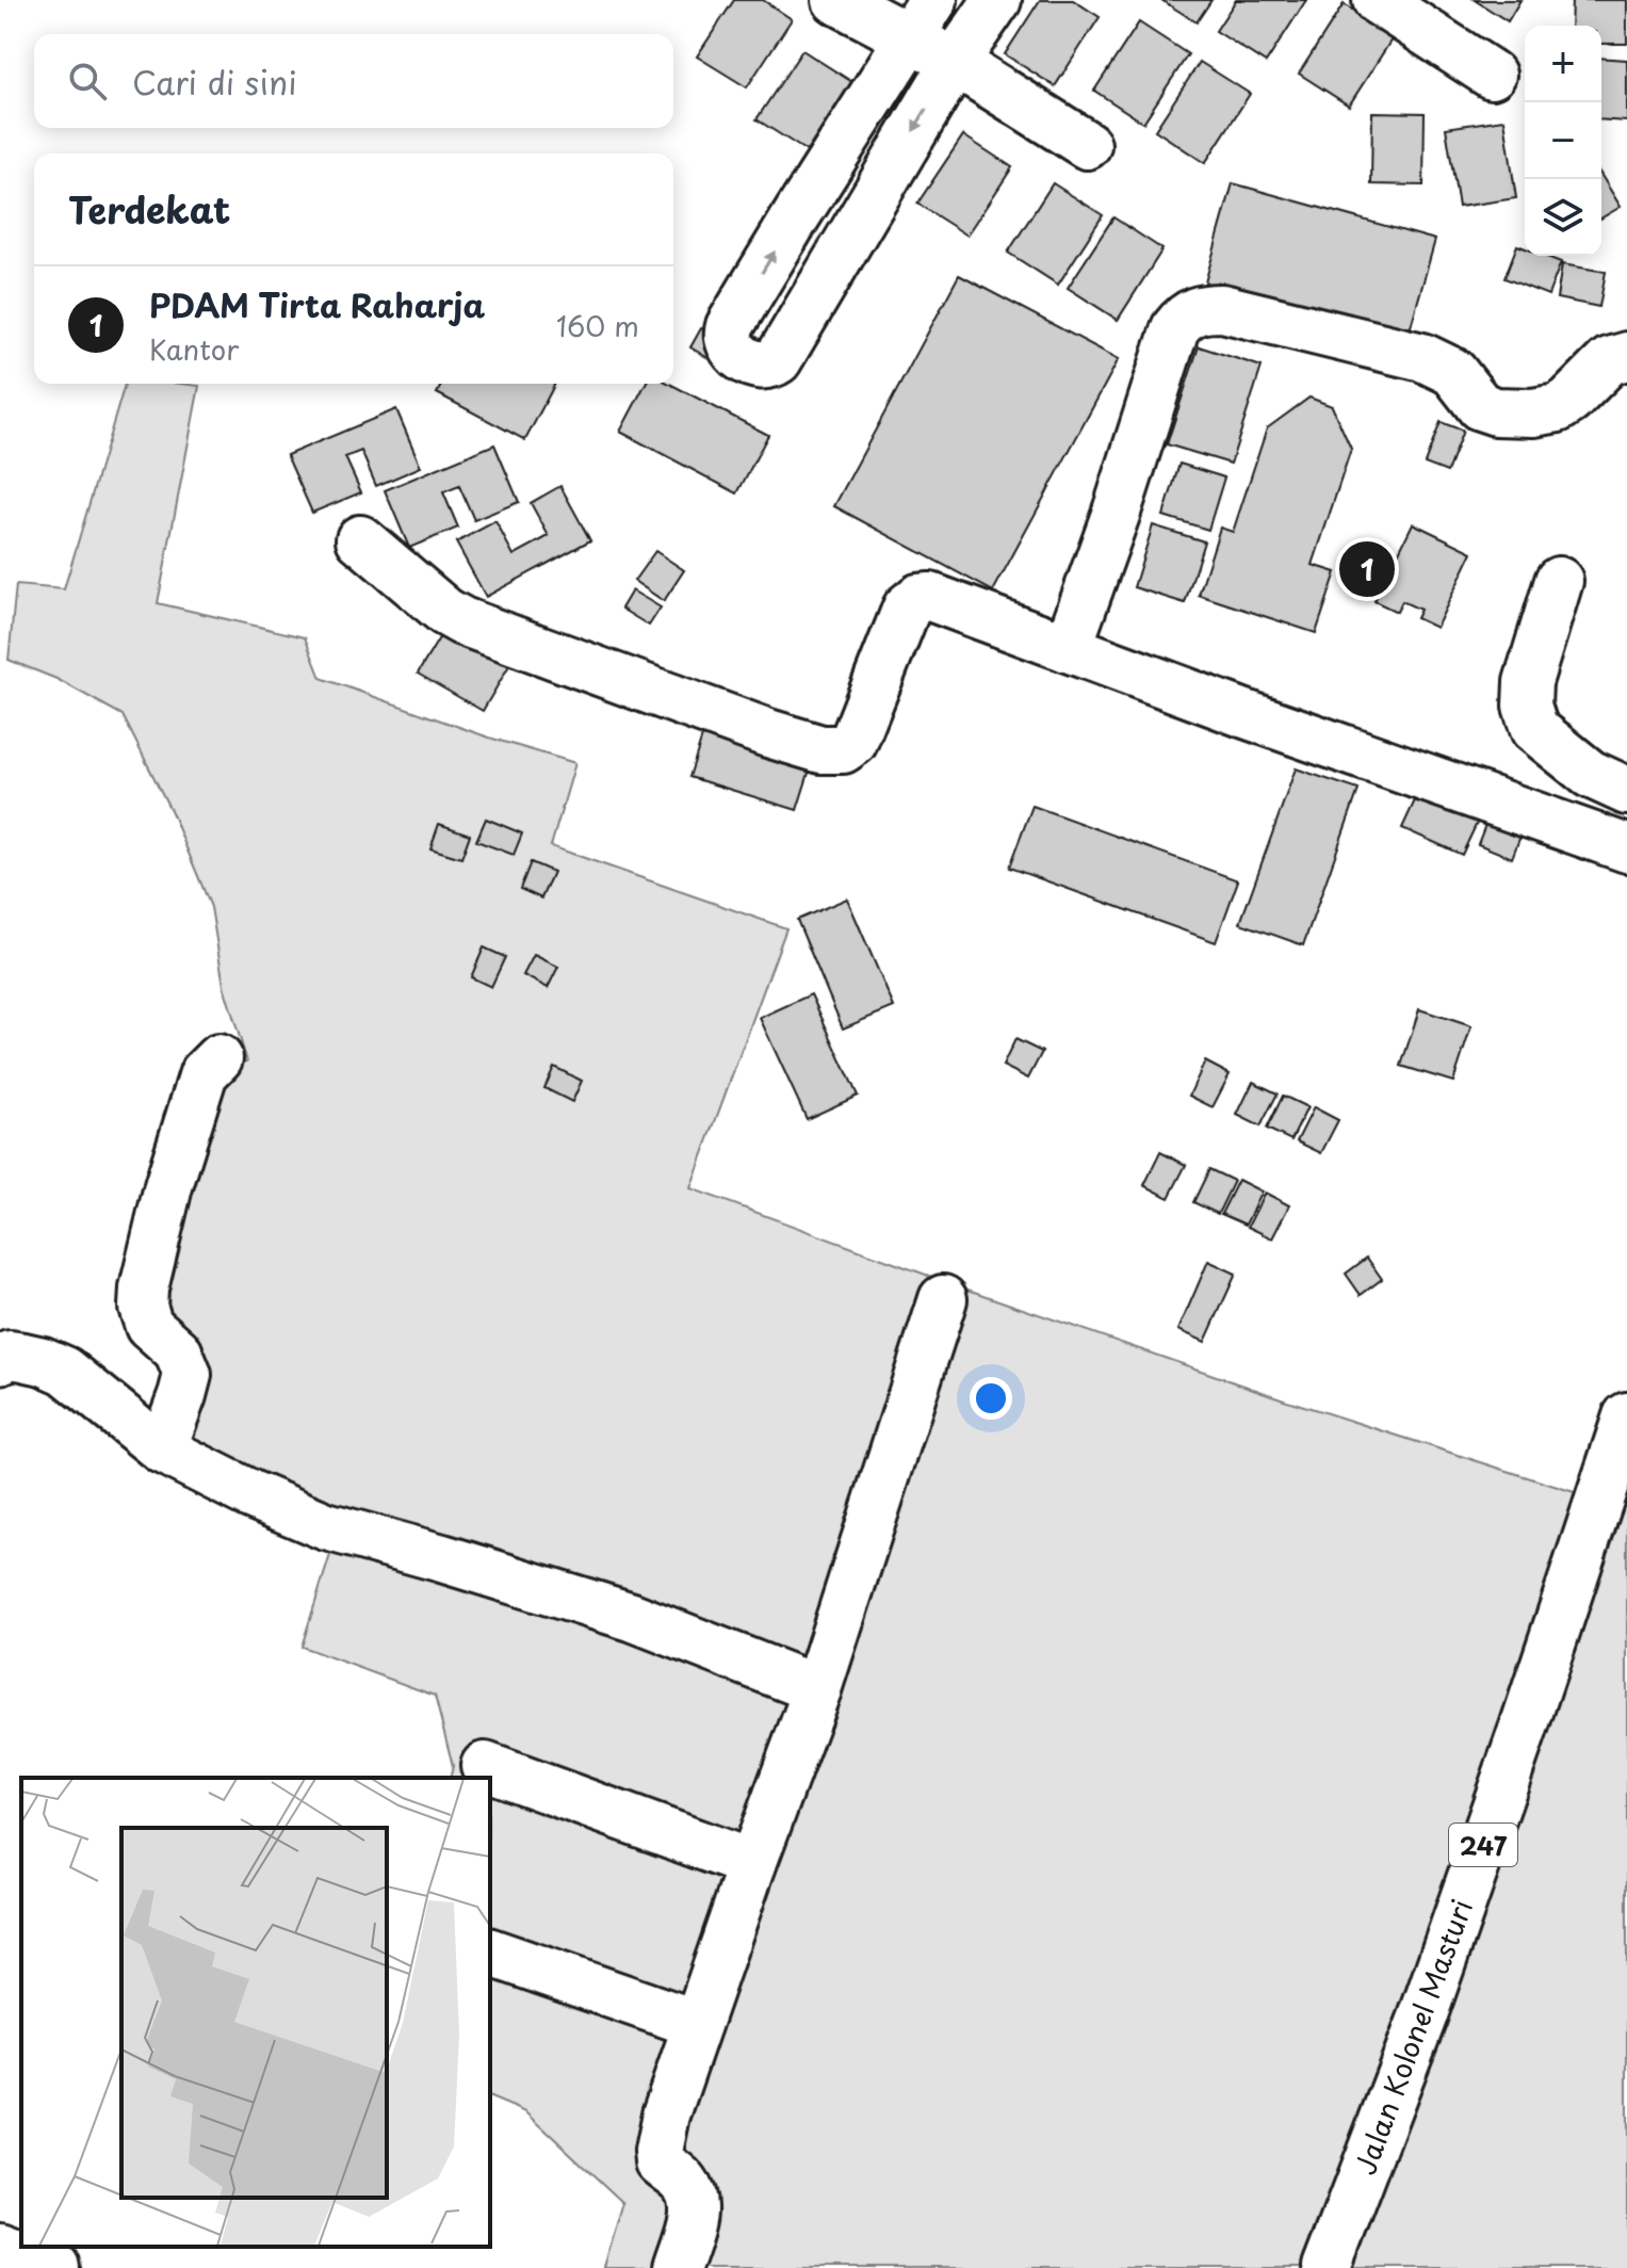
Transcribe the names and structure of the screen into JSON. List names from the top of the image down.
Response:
{
  "streets": {
    "street": ["247", "Jalan Kolonel Masturi"]
  },
  "page": {
    "map_buttons": ["+", "−"],
    "search": "Cari di sini",
    "heading": "Terdekat",
    "list": [
      {
        "mark": "1",
        "name": "PDAM Tirta Raharja",
        "note": "Kantor",
        "value": "160 m"
      }
    ],
    "pins": "1"
  }
}
